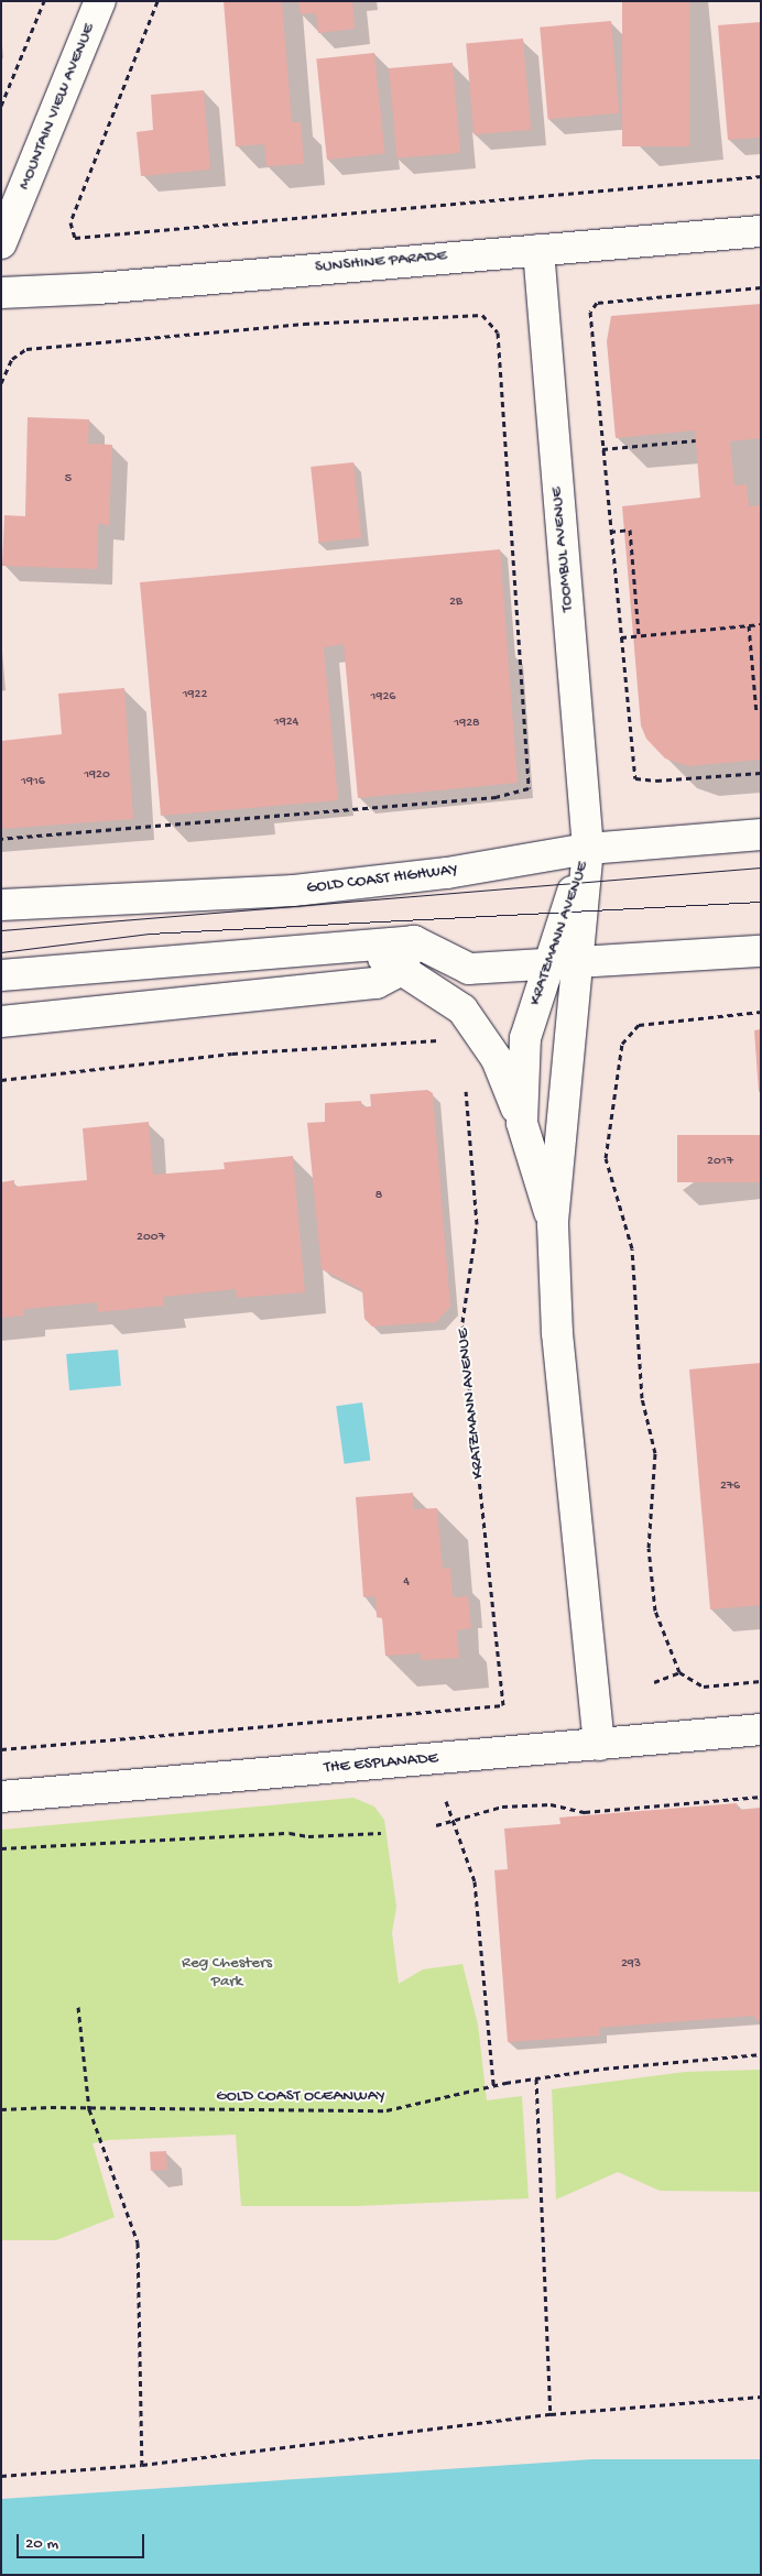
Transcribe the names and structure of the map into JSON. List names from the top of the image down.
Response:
{
  "streets": {
    "main road": [
      "MOUNTAIN VIEW AVENUE",
      "SUNSHINE PARADE",
      "TOOMBUL AVENUE",
      "GOLD COAST HIGHWAY",
      "KRATZMANN AVENUE",
      "THE ESPLANADE"
    ],
    "path": ["GOLD COAST OCEANWAY"]
  },
  "crossings": [
    ["SUNSHINE PARADE", "TOOMBUL AVENUE"],
    ["TOOMBUL AVENUE", "GOLD COAST HIGHWAY"],
    ["TOOMBUL AVENUE", "KRATZMANN AVENUE"],
    ["GOLD COAST HIGHWAY", "KRATZMANN AVENUE"],
    ["KRATZMANN AVENUE", "THE ESPLANADE"]
  ],
  "parks": ["Reg Chesters Park"],
  "house_numbers": [
    "5",
    "2B",
    "1922",
    "1926",
    "1924",
    "1928",
    "1920",
    "1916",
    "2017",
    "8",
    "2007",
    "276",
    "4",
    "293"
  ],
  "scale_bar": "20 m"
}
